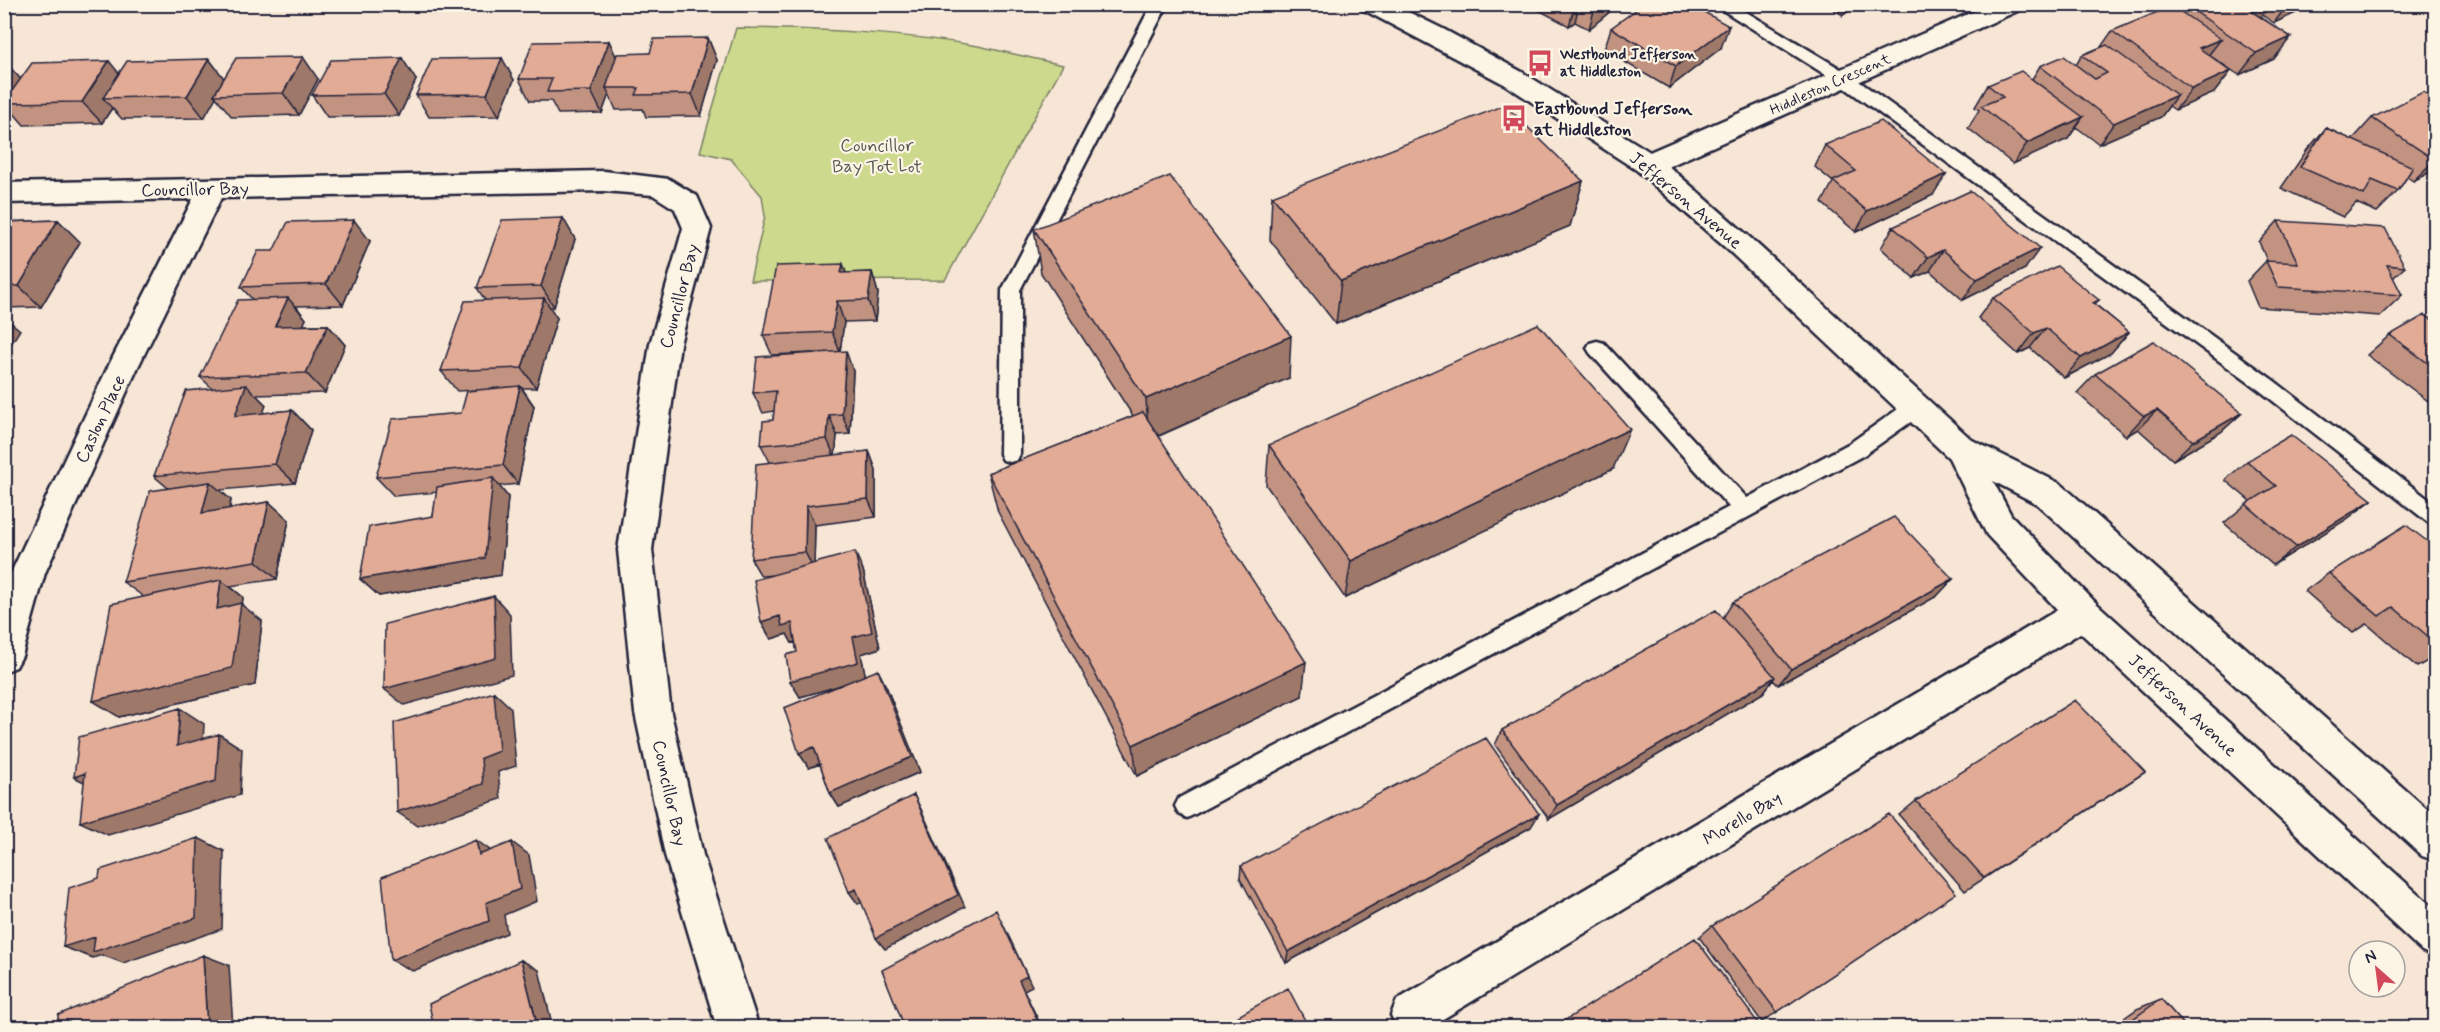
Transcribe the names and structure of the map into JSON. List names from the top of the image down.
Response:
{
  "streets": {
    "street": [
      "Hiddleston Crescent",
      "Councillor Bay",
      "Jefferson Avenue",
      "Caslon Place",
      "Morello Bay"
    ]
  },
  "crossings": [
    ["Hiddleston Crescent", "Jefferson Avenue"],
    ["Councillor Bay", "Caslon Place"],
    ["Jefferson Avenue", "Morello Bay"]
  ],
  "parks": ["Councillor Bay Tot Lot"],
  "places": {
    "bus stop": ["Westbound Jefferson at Hiddleston", "Eastbound Jefferson at Hiddleston"]
  },
  "north": "top left"
}
